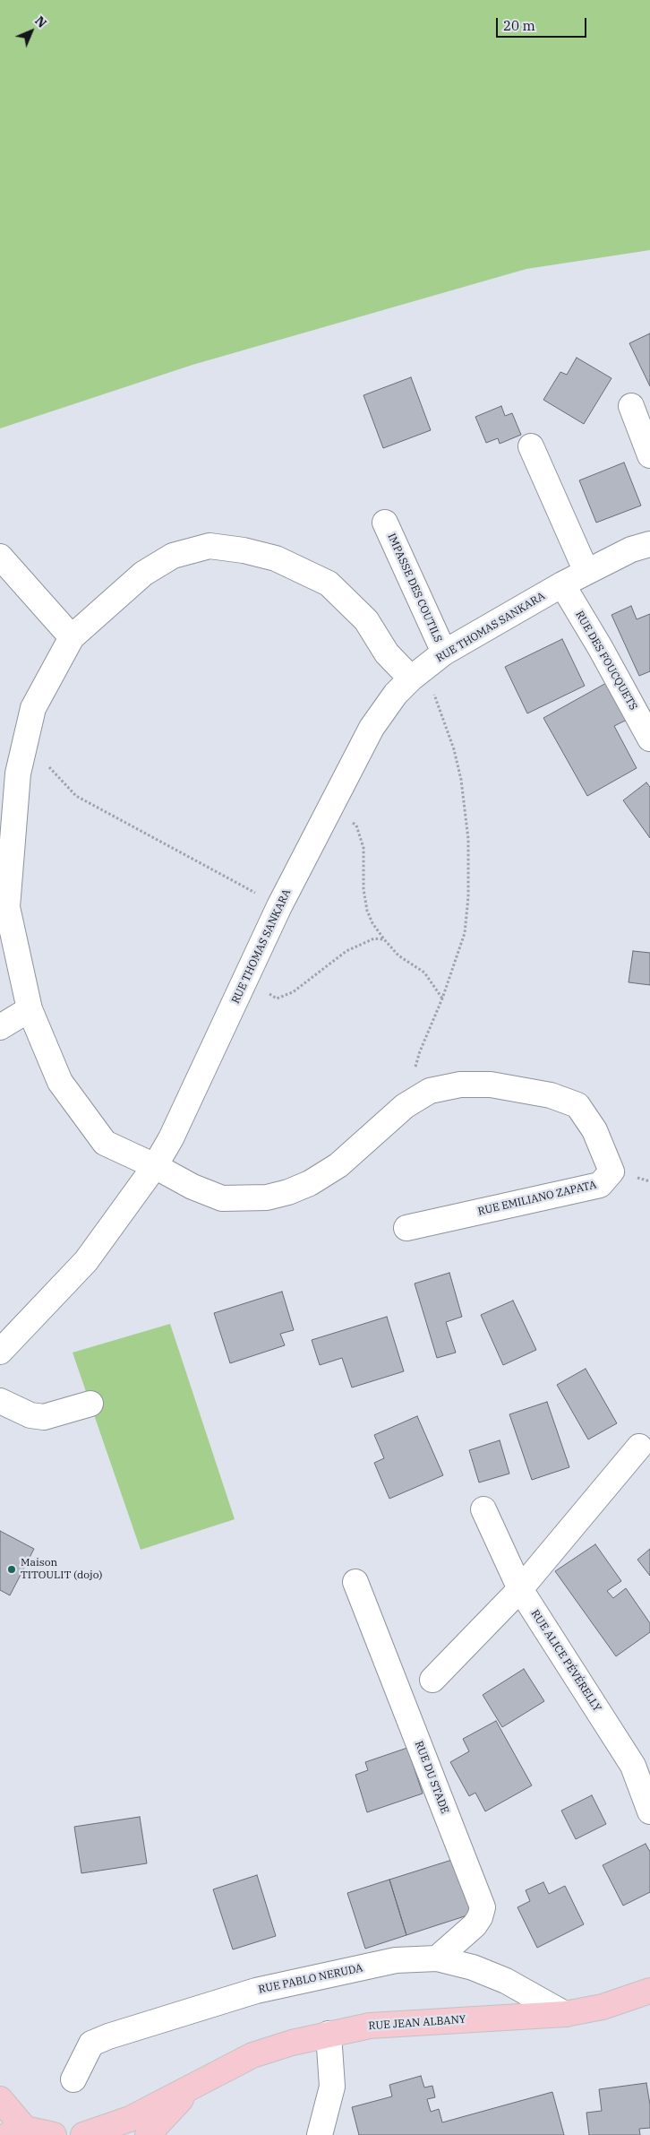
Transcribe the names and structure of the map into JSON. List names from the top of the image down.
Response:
{
  "streets": {
    "main road": ["RUE JEAN ALBANY"],
    "street": [
      "IMPASSE DES COUTILS",
      "RUE THOMAS SANKARA",
      "RUE DES FOUCQUETS",
      "RUE EMILIANO ZAPATA",
      "RUE ALICE PÉVÉRELLY",
      "RUE DU STADE",
      "RUE PABLO NERUDA"
    ]
  },
  "crossings": [
    ["IMPASSE DES COUTILS", "RUE THOMAS SANKARA"],
    ["RUE THOMAS SANKARA", "RUE DES FOUCQUETS"],
    ["RUE THOMAS SANKARA", "RUE EMILIANO ZAPATA"],
    ["RUE DU STADE", "RUE PABLO NERUDA"],
    ["RUE PABLO NERUDA", "RUE JEAN ALBANY"]
  ],
  "places": ["Maison TITOULIT (dojo)"],
  "scale_bar": "20 m",
  "north": "top right"
}
